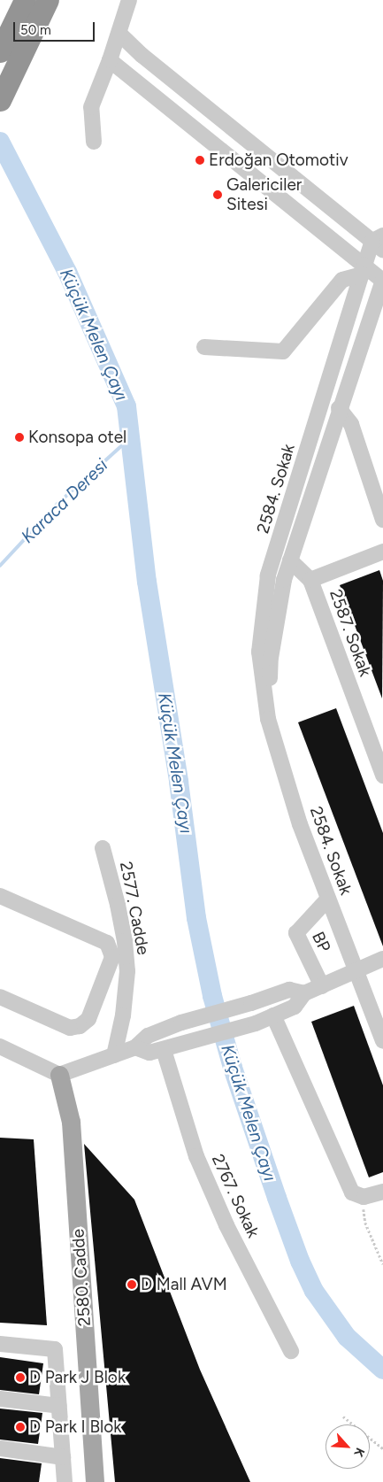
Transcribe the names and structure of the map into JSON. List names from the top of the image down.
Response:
{
  "streets": {
    "main road": ["2580. Cadde"],
    "street": [
      "2584. Sokak",
      "2587. Sokak",
      "2577. Cadde",
      "BP",
      "2767. Sokak"
    ]
  },
  "crossings": [
    ["2584. Sokak", "2587. Sokak"],
    ["2584. Sokak", "BP"]
  ],
  "water": ["Küçük Melen Çayı", "Karaca Deresi"],
  "places": [
    "Erdoğan Otomotiv",
    "Galericiler Sitesi",
    "Konsopa otel",
    "D Mall AVM",
    "D Park J Blok",
    "D Park I Blok"
  ],
  "scale_bar": "50 m",
  "north": "bottom right"
}
